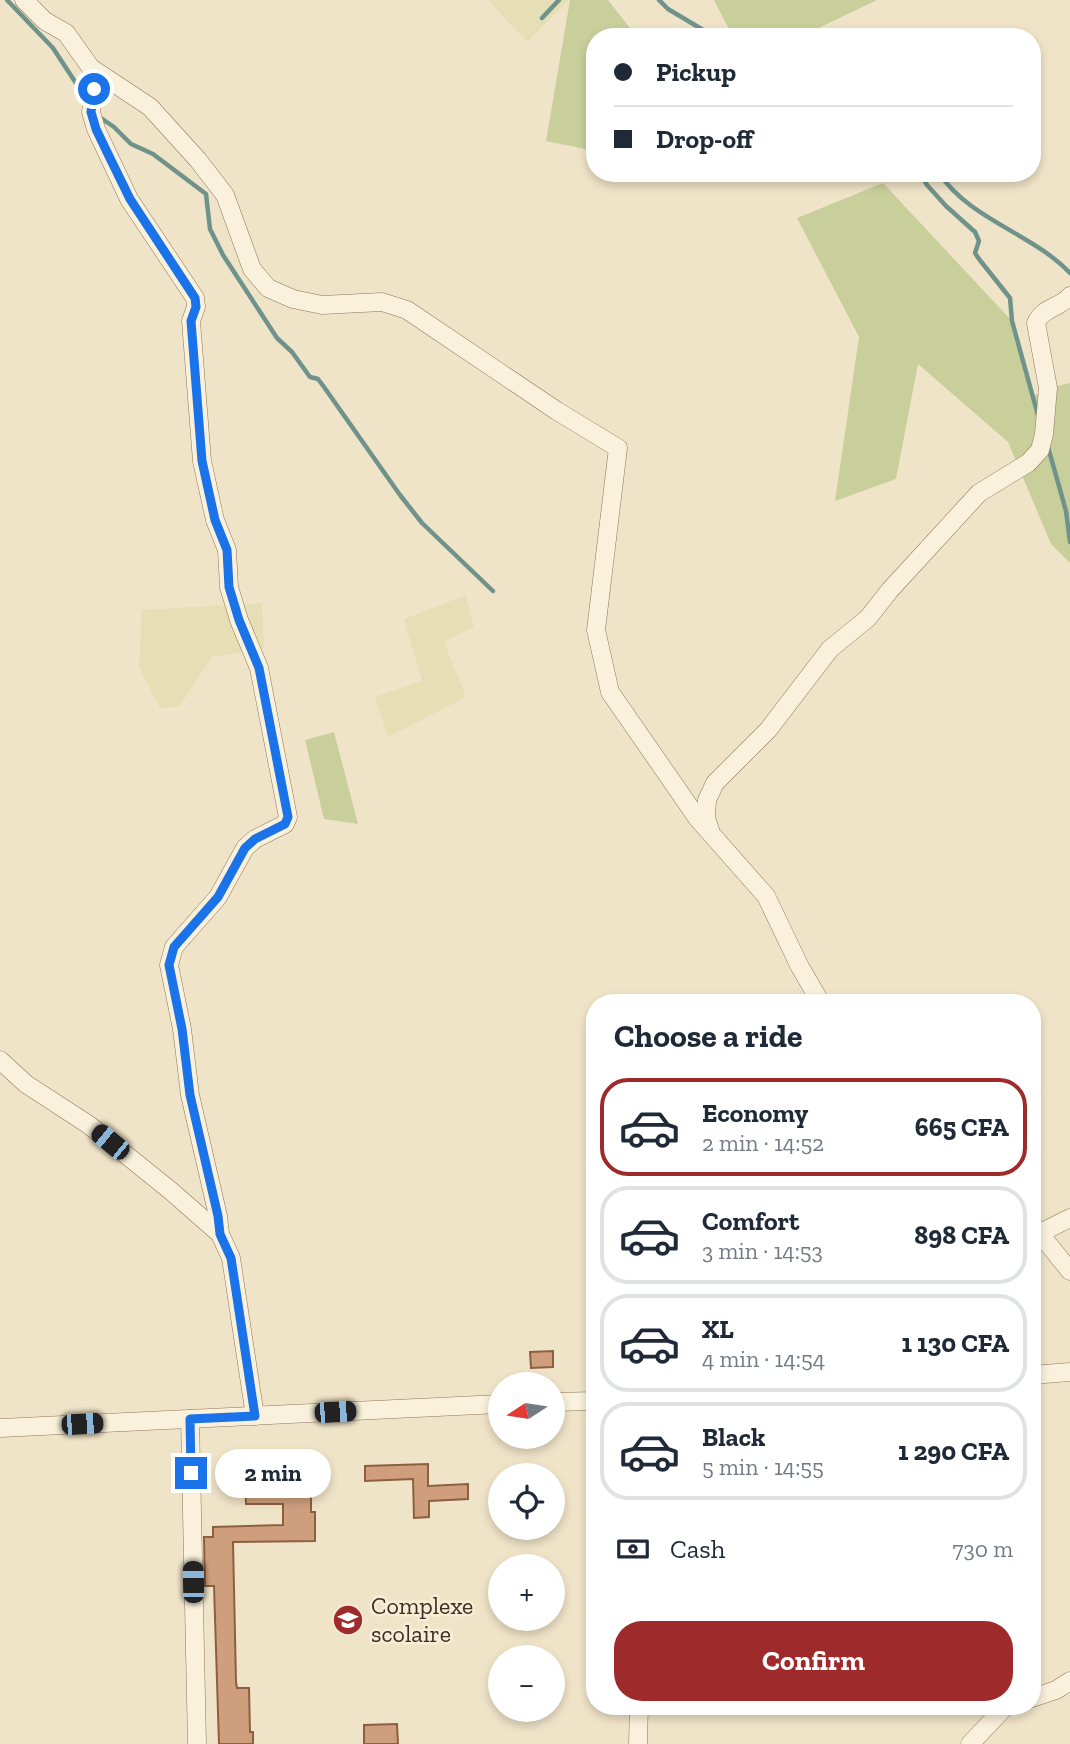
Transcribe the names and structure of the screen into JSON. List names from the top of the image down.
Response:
{
  "places": {
    "school or university": ["Complexe scolaire"]
  },
  "north": "left",
  "page": {
    "banner": ["Pickup", "Drop-off"],
    "heading": "Choose a ride",
    "list": [
      {
        "name": "Economy",
        "note": "2 min · 14:52",
        "value": "665 CFA"
      },
      {
        "name": "Comfort",
        "note": "3 min · 14:53",
        "value": "898 CFA"
      },
      {
        "name": "XL",
        "note": "4 min · 14:54",
        "value": "1 130 CFA"
      },
      {
        "name": "Black",
        "note": "5 min · 14:55",
        "value": "1 290 CFA"
      }
    ],
    "map_buttons": ["+", "−"],
    "bubble": "2 min",
    "pay": ["Cash", "730 m"],
    "buttons": "Confirm"
  }
}
